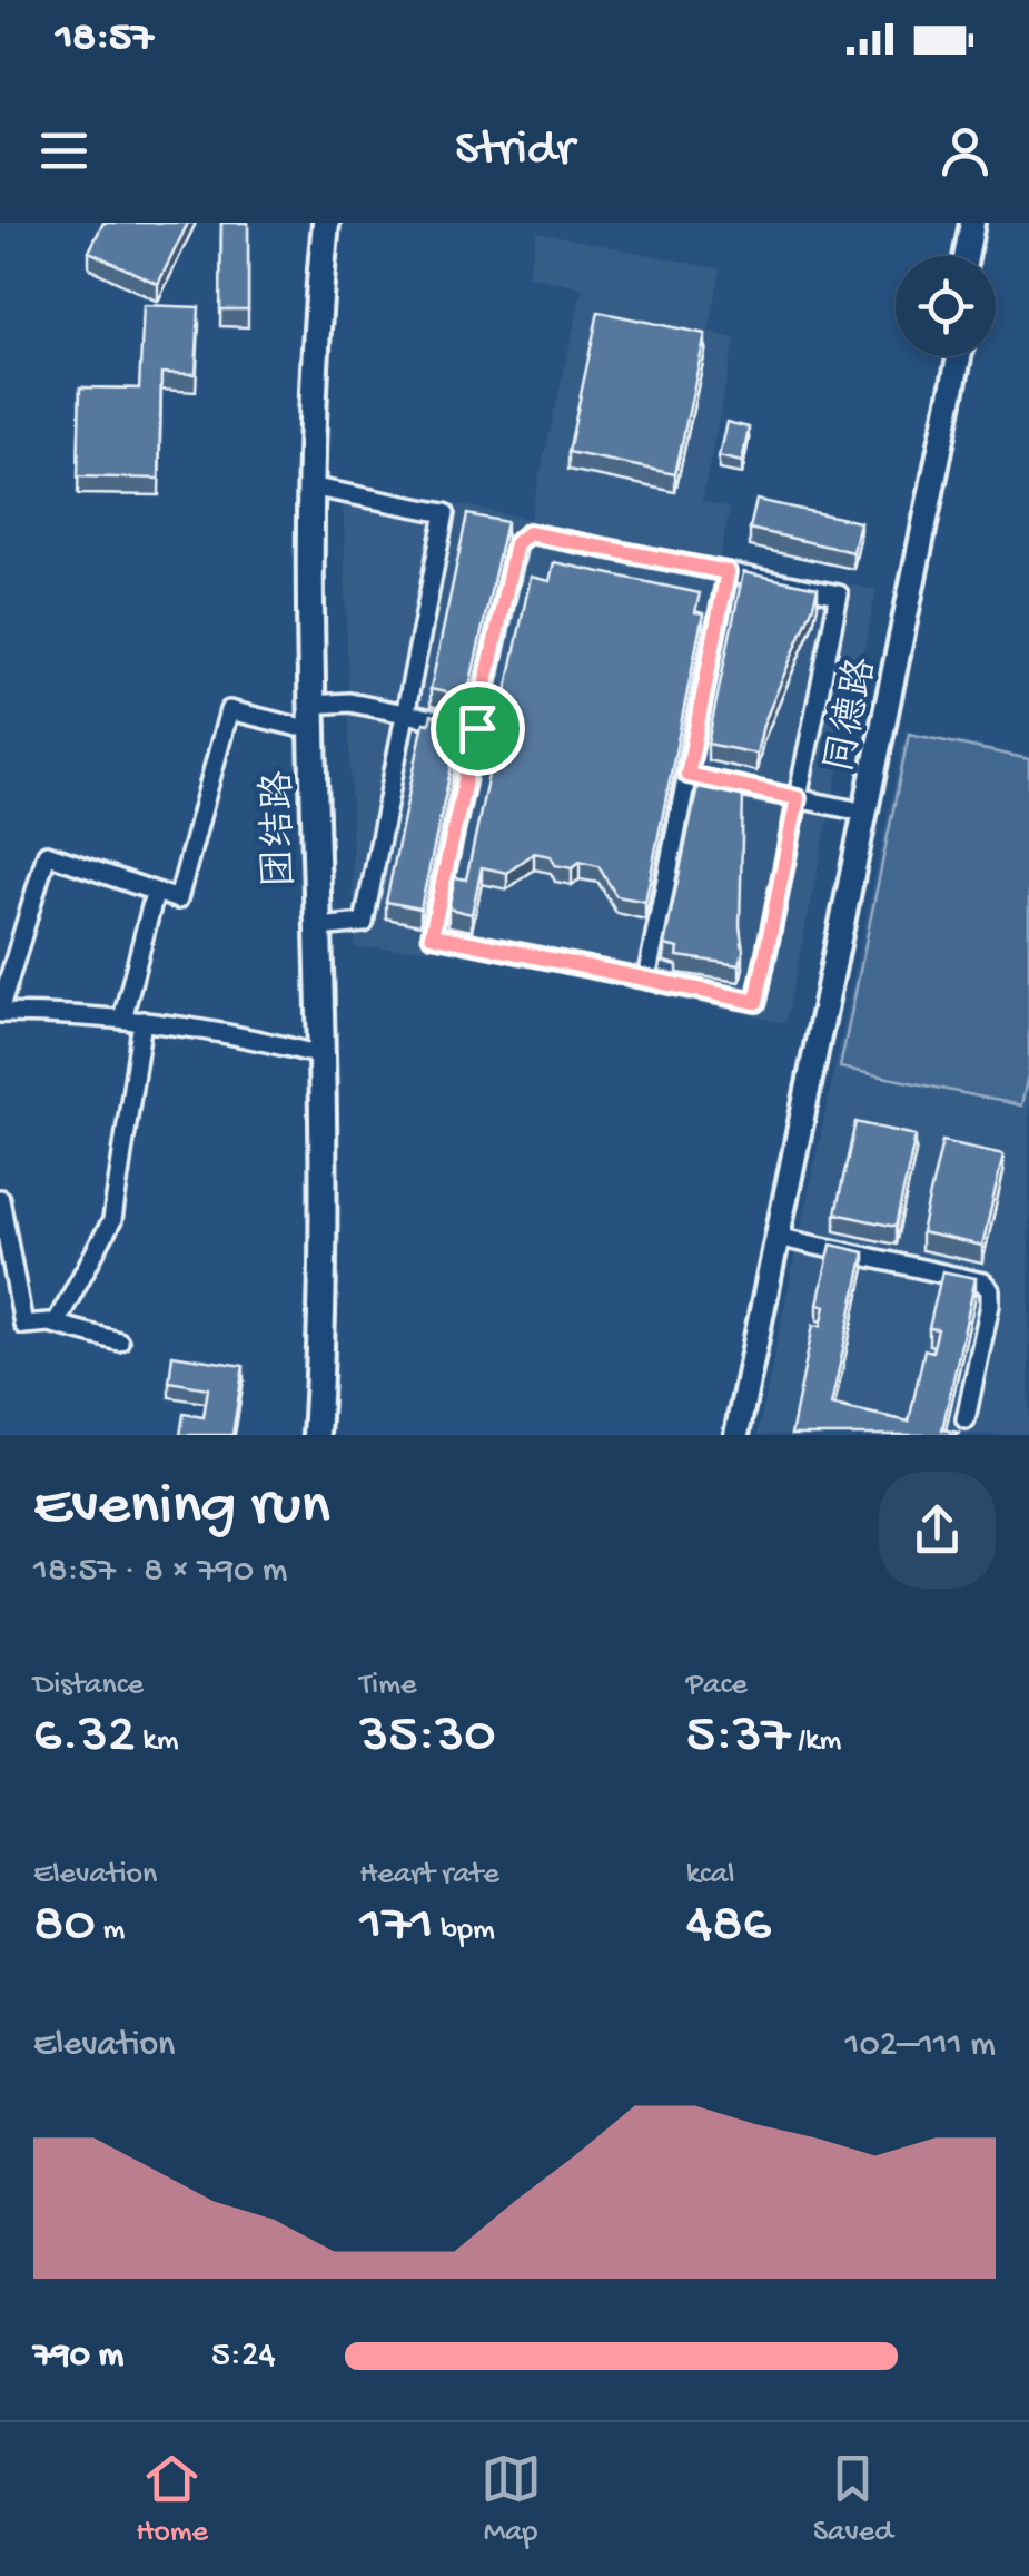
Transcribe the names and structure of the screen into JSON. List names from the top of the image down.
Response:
{
  "streets": {
    "highway": ["团结路"],
    "main road": ["同德路"]
  },
  "page": {
    "status": "18:57",
    "header": "Stridr",
    "heading": ["Evening run", "18:57 · 8 × 790 m"],
    "stats": [
      ["Distance", "6.32 km"],
      ["Time", "35:30"],
      ["Pace", "5:37 /km"],
      ["Elevation", "80 m"],
      ["Heart rate", "171 bpm"],
      ["kcal", "486"]
    ],
    "chart": ["Elevation", "102–111 m"],
    "list": [
      {
        "name": "790 m",
        "note": "5:24"
      }
    ],
    "tabs": ["Home", "Map", "Saved"]
  }
}
